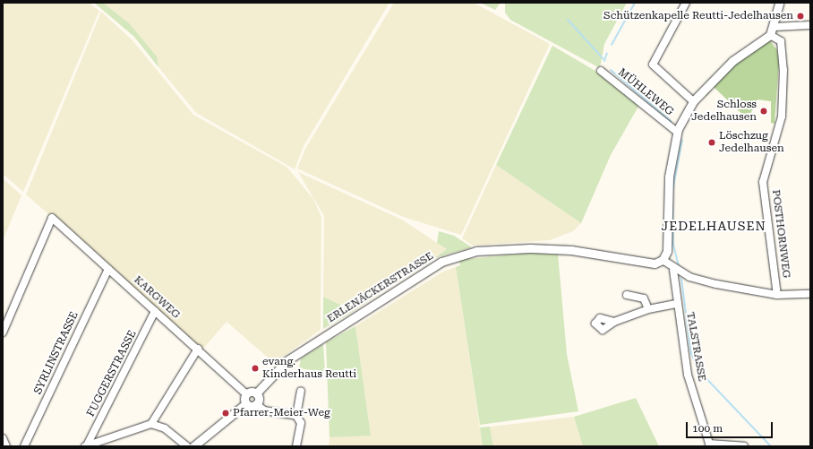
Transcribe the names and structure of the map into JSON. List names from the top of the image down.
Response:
{
  "streets": {
    "street": [
      "MÜHLEWEG",
      "POSTHORNWEG",
      "ERLENÄCKERSTRASSE",
      "KARGWEG",
      "TALSTRASSE",
      "SYRLINSTRASSE",
      "FUGGERSTRASSE"
    ]
  },
  "crossings": [
    ["KARGWEG", "SYRLINSTRASSE"],
    ["KARGWEG", "FUGGERSTRASSE"]
  ],
  "districts": ["JEDELHAUSEN"],
  "places": [
    "Schützenkapelle Reutti-Jedelhausen",
    "Schloss Jedelhausen",
    "Löschzug Jedelhausen",
    "evang. Kinderhaus Reutti",
    "Pfarrer-Meier-Weg"
  ],
  "scale_bar": "100 m"
}
